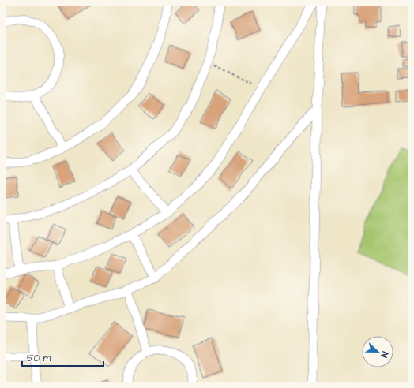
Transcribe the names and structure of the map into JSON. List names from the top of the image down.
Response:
{
  "scale_bar": "50 m",
  "north": "right"
}
